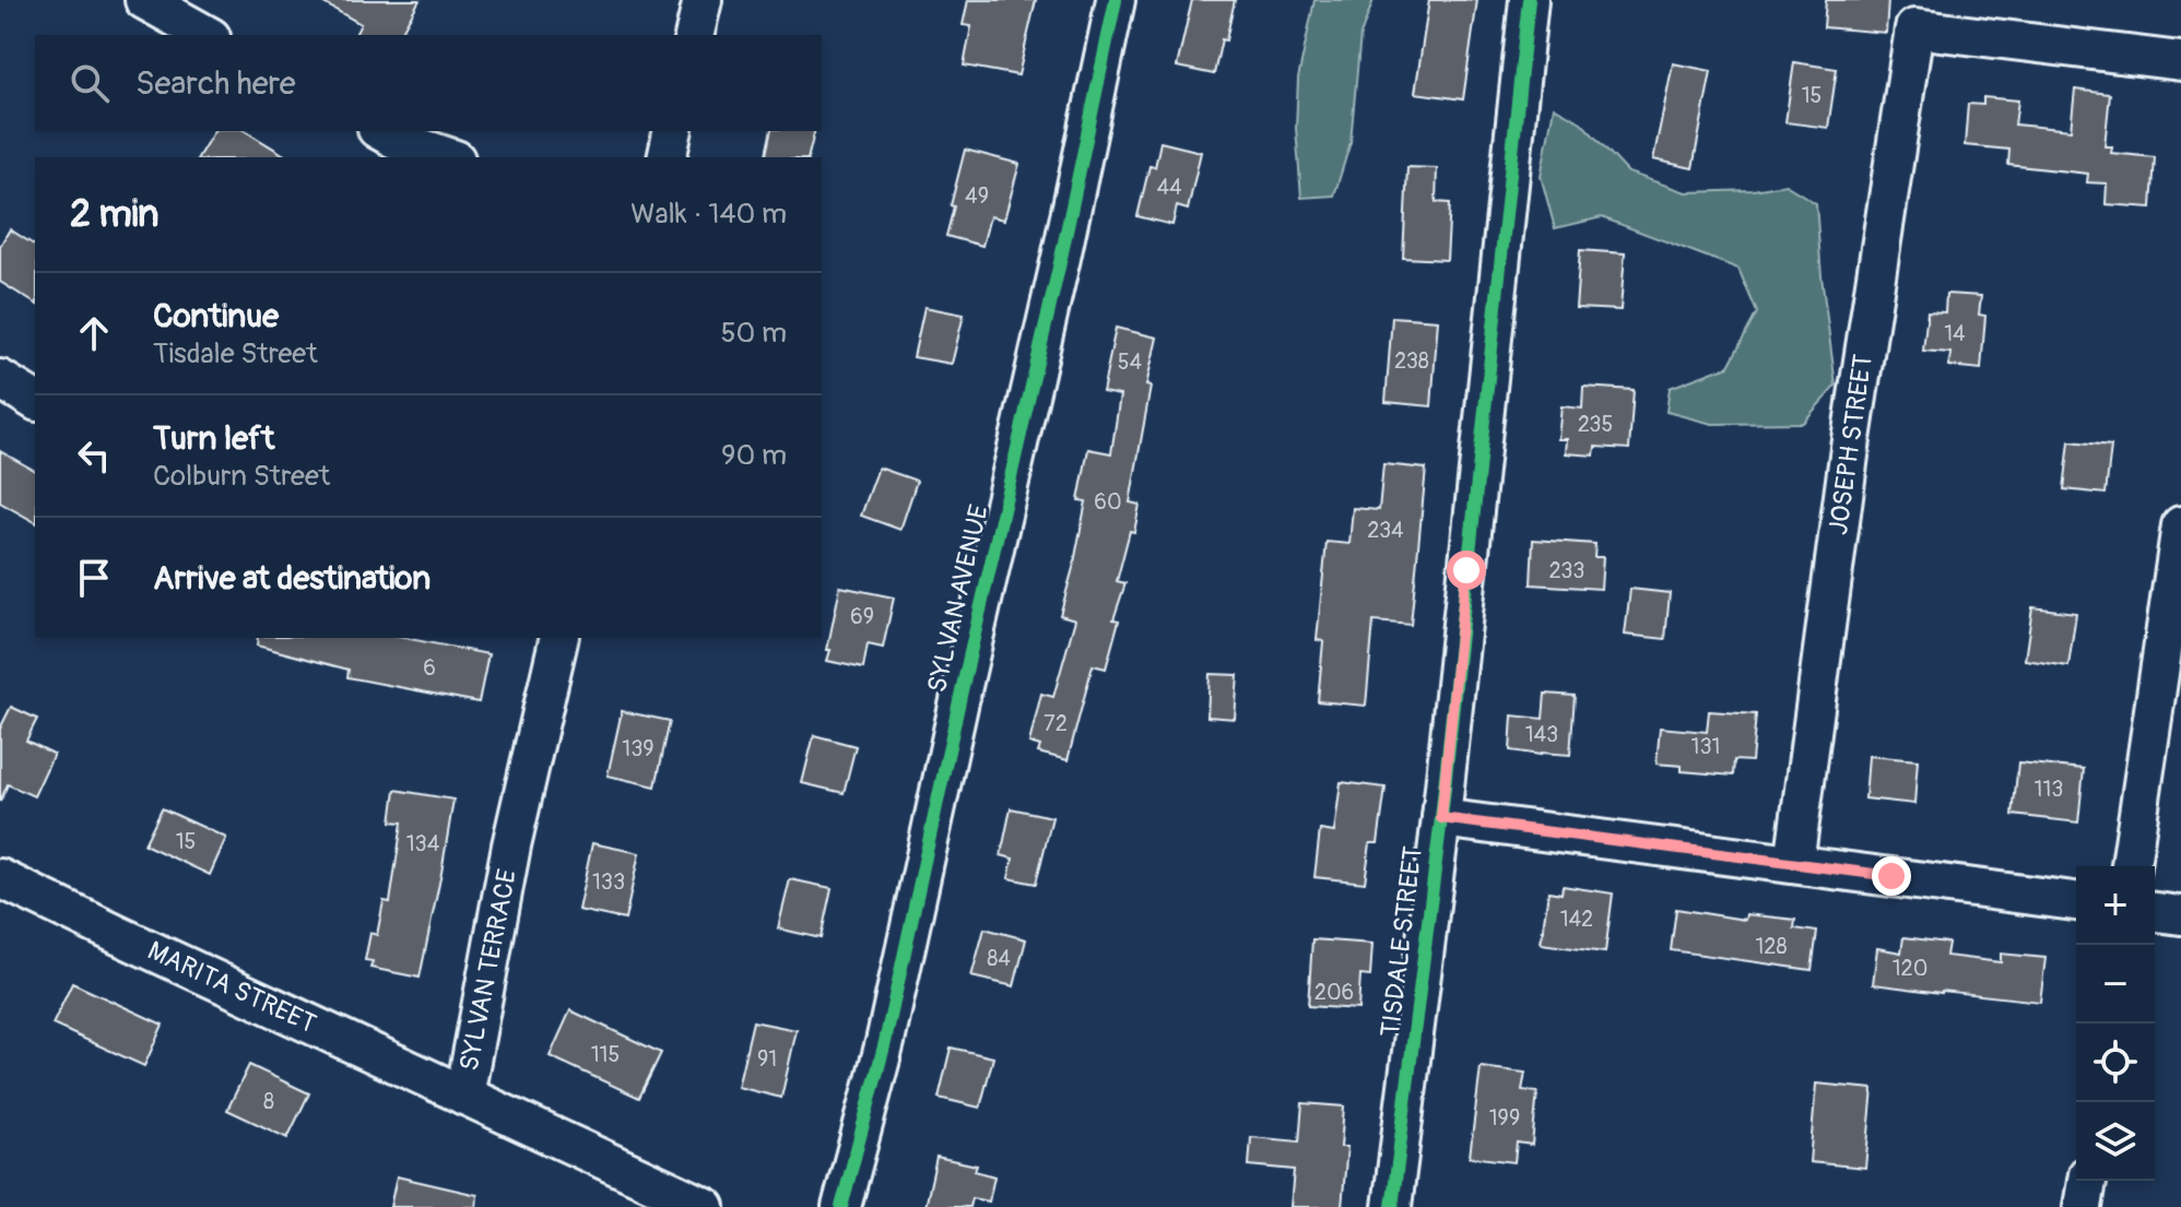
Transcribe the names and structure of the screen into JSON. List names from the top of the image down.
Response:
{
  "streets": {
    "street": [
      "JOSEPH STREET",
      "SYLVAN AVENUE",
      "TISDALE STREET",
      "SYLVAN TERRACE",
      "MARITA STREET"
    ]
  },
  "crossings": [
    ["SYLVAN TERRACE", "MARITA STREET"]
  ],
  "house_numbers": [
    "15",
    "44",
    "49",
    "14",
    "238",
    "54",
    "235",
    "60",
    "234",
    "233",
    "69",
    "6",
    "72",
    "143",
    "131",
    "139",
    "113",
    "15",
    "134",
    "133",
    "142",
    "128",
    "84",
    "120",
    "206",
    "115",
    "91",
    "8",
    "199"
  ],
  "page": {
    "search": "Search here",
    "heading": ["2 min", "Walk · 140 m"],
    "list": [
      ["Continue", "Tisdale Street", "50 m"],
      ["Turn left", "Colburn Street", "90 m"],
      "Arrive at destination"
    ],
    "map_buttons": ["+", "−"]
  }
}
